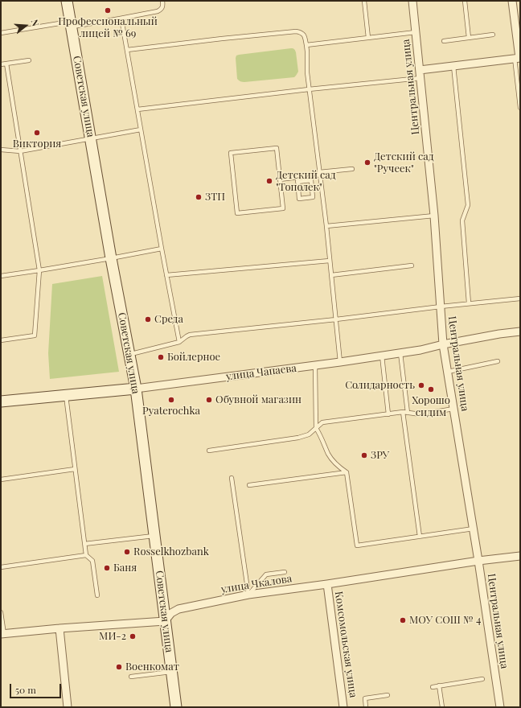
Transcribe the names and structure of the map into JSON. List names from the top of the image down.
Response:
{
  "streets": {
    "street": [
      "Центральная улица",
      "Советская улица",
      "улица Чапаева",
      "улица Чкалова",
      "Комсомольская улица"
    ]
  },
  "crossings": [
    ["Центральная улица", "улица Чапаева"],
    ["Центральная улица", "улица Чкалова"],
    ["Советская улица", "улица Чапаева"],
    ["Советская улица", "улица Чкалова"],
    ["улица Чкалова", "Комсомольская улица"]
  ],
  "places": [
    "Профессиональный лицей № 69",
    "Виктория",
    "Детский сад \"Ручеек\"",
    "Детский сад \"Тополек\"",
    "ЗТП",
    "Среда",
    "Бойлерное",
    "Солидарность",
    "Хорошо сидим",
    "Pyaterochka",
    "Обувной магазин",
    "ЗРУ",
    "Rosselkhozbank",
    "Баня",
    "МОУ СОШ № 4",
    "МИ-2",
    "Военкомат"
  ],
  "scale_bar": "50 m",
  "north": "right"
}
